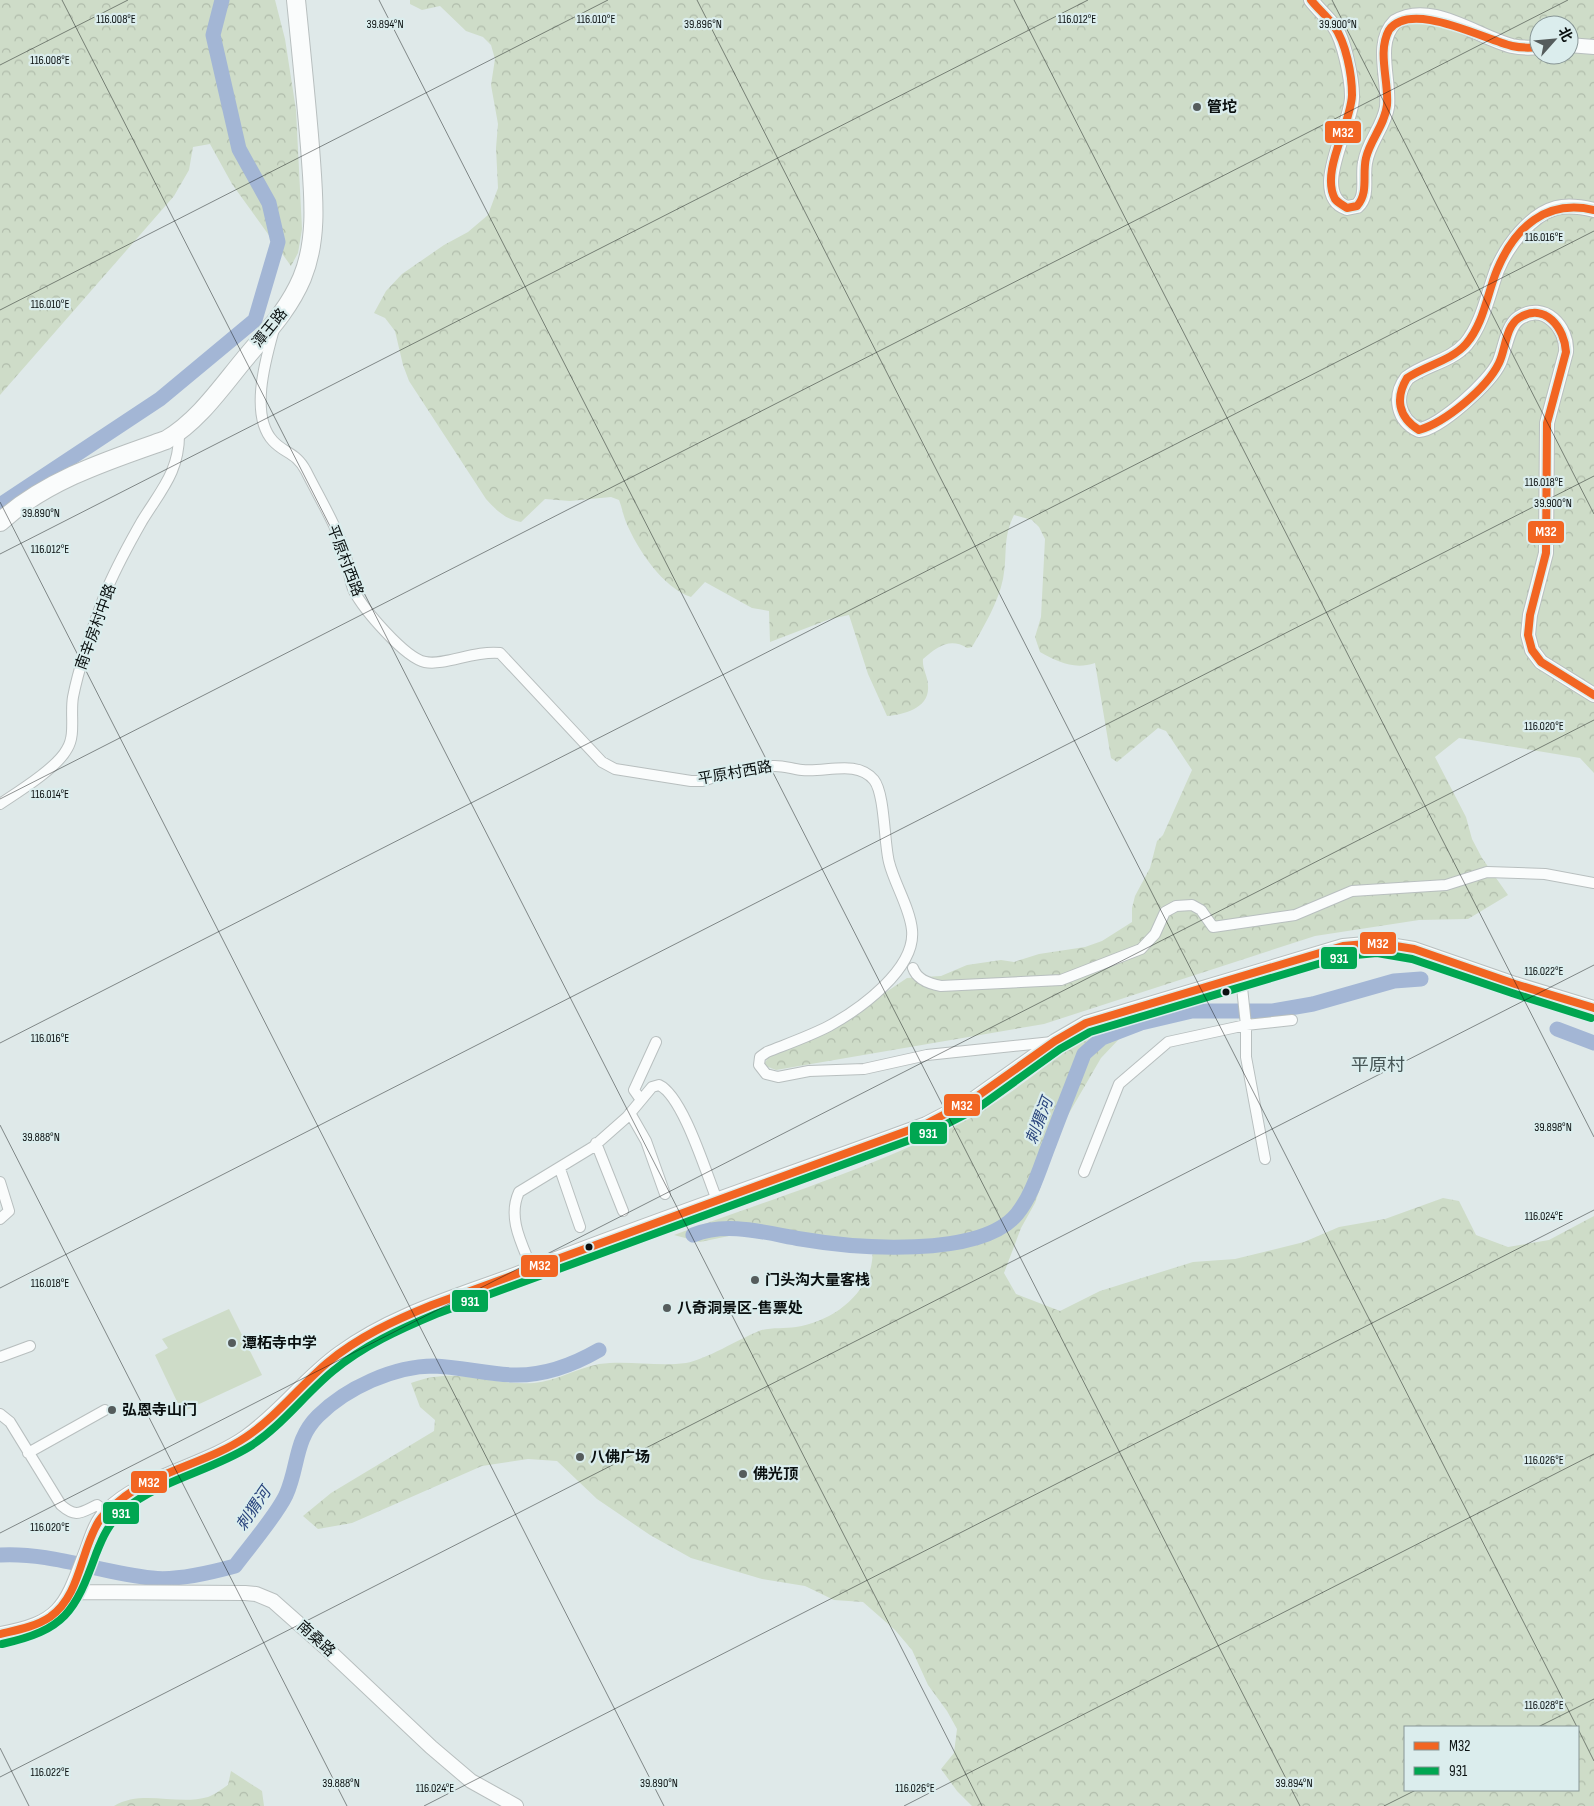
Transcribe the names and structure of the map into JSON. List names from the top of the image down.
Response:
{
  "streets": {
    "highway": ["潭王路"],
    "main road": ["南桑路"],
    "street": ["平原村西路", "南辛房村中路"]
  },
  "crossings": [
    ["潭王路", "平原村西路"],
    ["潭王路", "南辛房村中路"]
  ],
  "districts": ["平原村"],
  "water": ["刺猬河"],
  "places": [
    "管坨",
    "门头沟大量客栈",
    "八奇洞景区-售票处",
    "潭柘寺中学",
    "弘恩寺山门",
    "八佛广场",
    "佛光顶"
  ],
  "lines": ["transit line M32", "transit line 931"],
  "legend": ["M32", "931"],
  "north": "top right",
  "coordinates": [
    "116.008°E",
    "116.012°E",
    "116.010°E",
    "39.894°N",
    "39.896°N",
    "39.900°N",
    "116.016°E",
    "116.018°E",
    "39.890°N",
    "116.020°E",
    "116.014°E",
    "116.022°E",
    "39.898°N",
    "39.888°N",
    "116.024°E",
    "116.026°E",
    "116.028°E"
  ]
}
